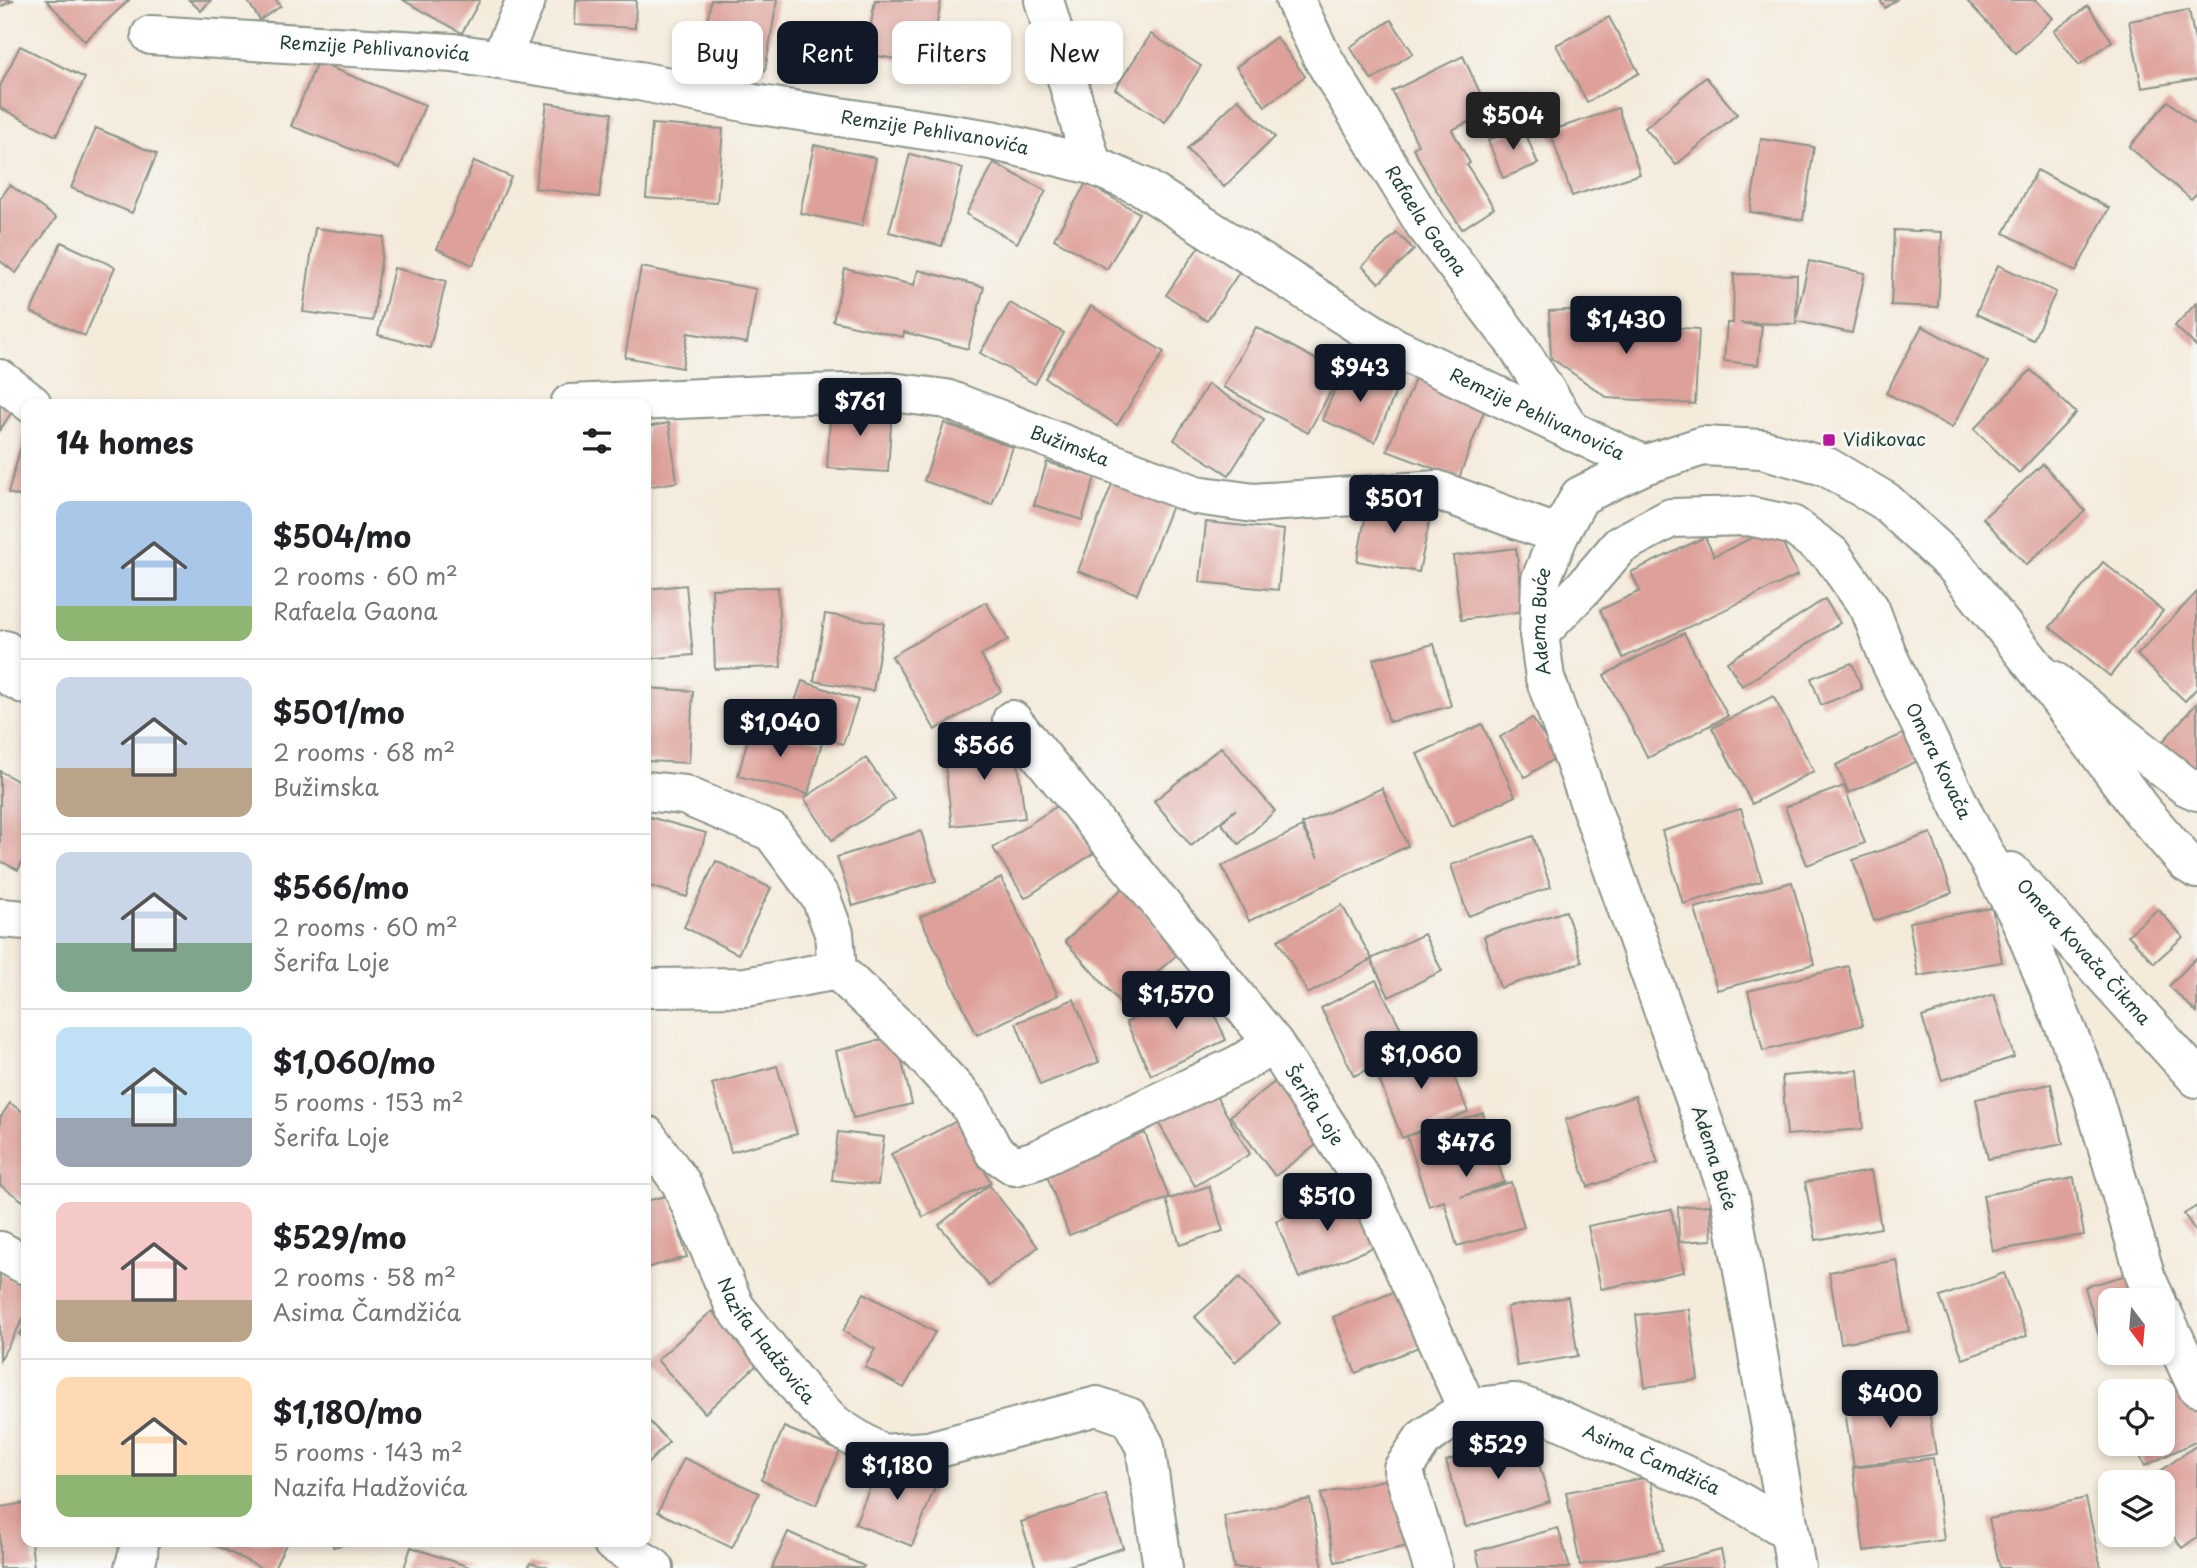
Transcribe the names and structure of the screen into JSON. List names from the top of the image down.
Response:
{
  "streets": {
    "street": [
      "Remzije Pehlivanovića",
      "Rafaela Gaona",
      "Bužimska",
      "Adema Buće",
      "Omera Kovača",
      "Omera Kovača Čikma",
      "Šerifa Loje",
      "Nazifa Hadžovića",
      "Asima Čamdžića"
    ]
  },
  "crossings": [
    ["Remzije Pehlivanovića", "Rafaela Gaona"],
    ["Remzije Pehlivanovića", "Adema Buće"],
    ["Bužimska", "Adema Buće"],
    ["Adema Buće", "Omera Kovača"],
    ["Adema Buće", "Asima Čamdžića"],
    ["Omera Kovača", "Omera Kovača Čikma"],
    ["Šerifa Loje", "Asima Čamdžića"]
  ],
  "places": {
    "transit": ["Vidikovac"]
  },
  "north": "bottom",
  "page": {
    "chip": [
      "Buy",
      "Rent",
      "Filters",
      "New"
    ],
    "price": [
      "$504",
      "$1,430",
      "$943",
      "$761",
      "$501",
      "$1,040",
      "$566",
      "$1,570",
      "$1,060",
      "$476",
      "$510",
      "$400",
      "$529",
      "$1,180"
    ],
    "heading": "14 homes",
    "list": [
      {
        "name": "$504/mo",
        "note": "2 rooms · 60 m² · Rafaela Gaona"
      },
      {
        "name": "$501/mo",
        "note": "2 rooms · 68 m² · Bužimska"
      },
      {
        "name": "$566/mo",
        "note": "2 rooms · 60 m² · Šerifa Loje"
      },
      {
        "name": "$1,060/mo",
        "note": "5 rooms · 153 m² · Šerifa Loje"
      },
      {
        "name": "$529/mo",
        "note": "2 rooms · 58 m² · Asima Čamdžića"
      },
      {
        "name": "$1,180/mo",
        "note": "5 rooms · 143 m² · Nazifa Hadžovića"
      }
    ]
  }
}
